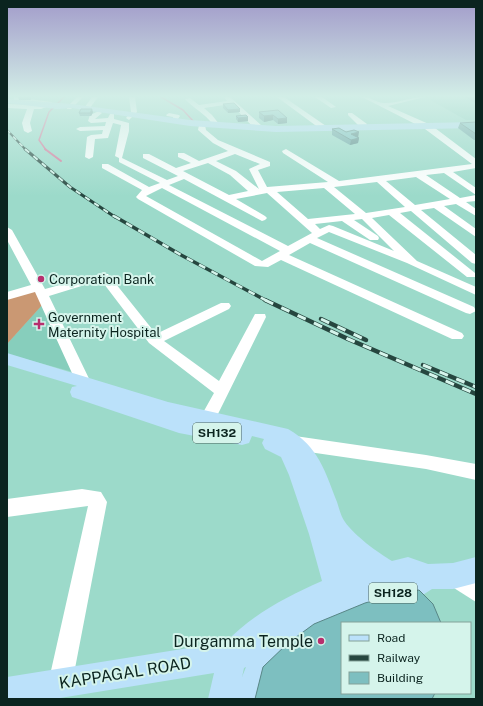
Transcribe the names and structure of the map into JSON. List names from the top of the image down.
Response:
{
  "streets": {
    "main road": ["SH132", "SH128", "KAPPAGAL ROAD"]
  },
  "crossings": [
    ["SH132", "SH128"],
    ["SH128", "KAPPAGAL ROAD"]
  ],
  "places": {
    "other": ["Corporation Bank", "Durgamma Temple"],
    "health": ["Government Maternity Hospital"]
  },
  "legend": ["Road", "Railway", "Building"]
}
